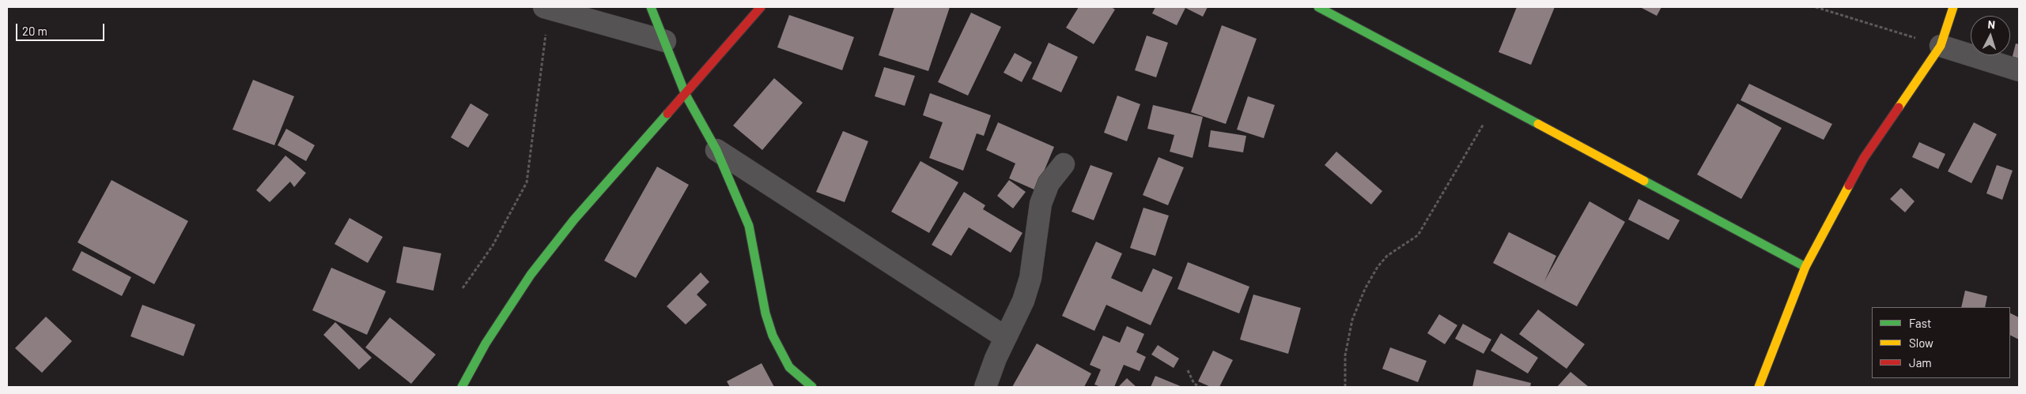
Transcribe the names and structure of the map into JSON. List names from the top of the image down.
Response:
{
  "legend": ["Fast", "Slow", "Jam"],
  "scale_bar": "20 m",
  "north": "top"
}
